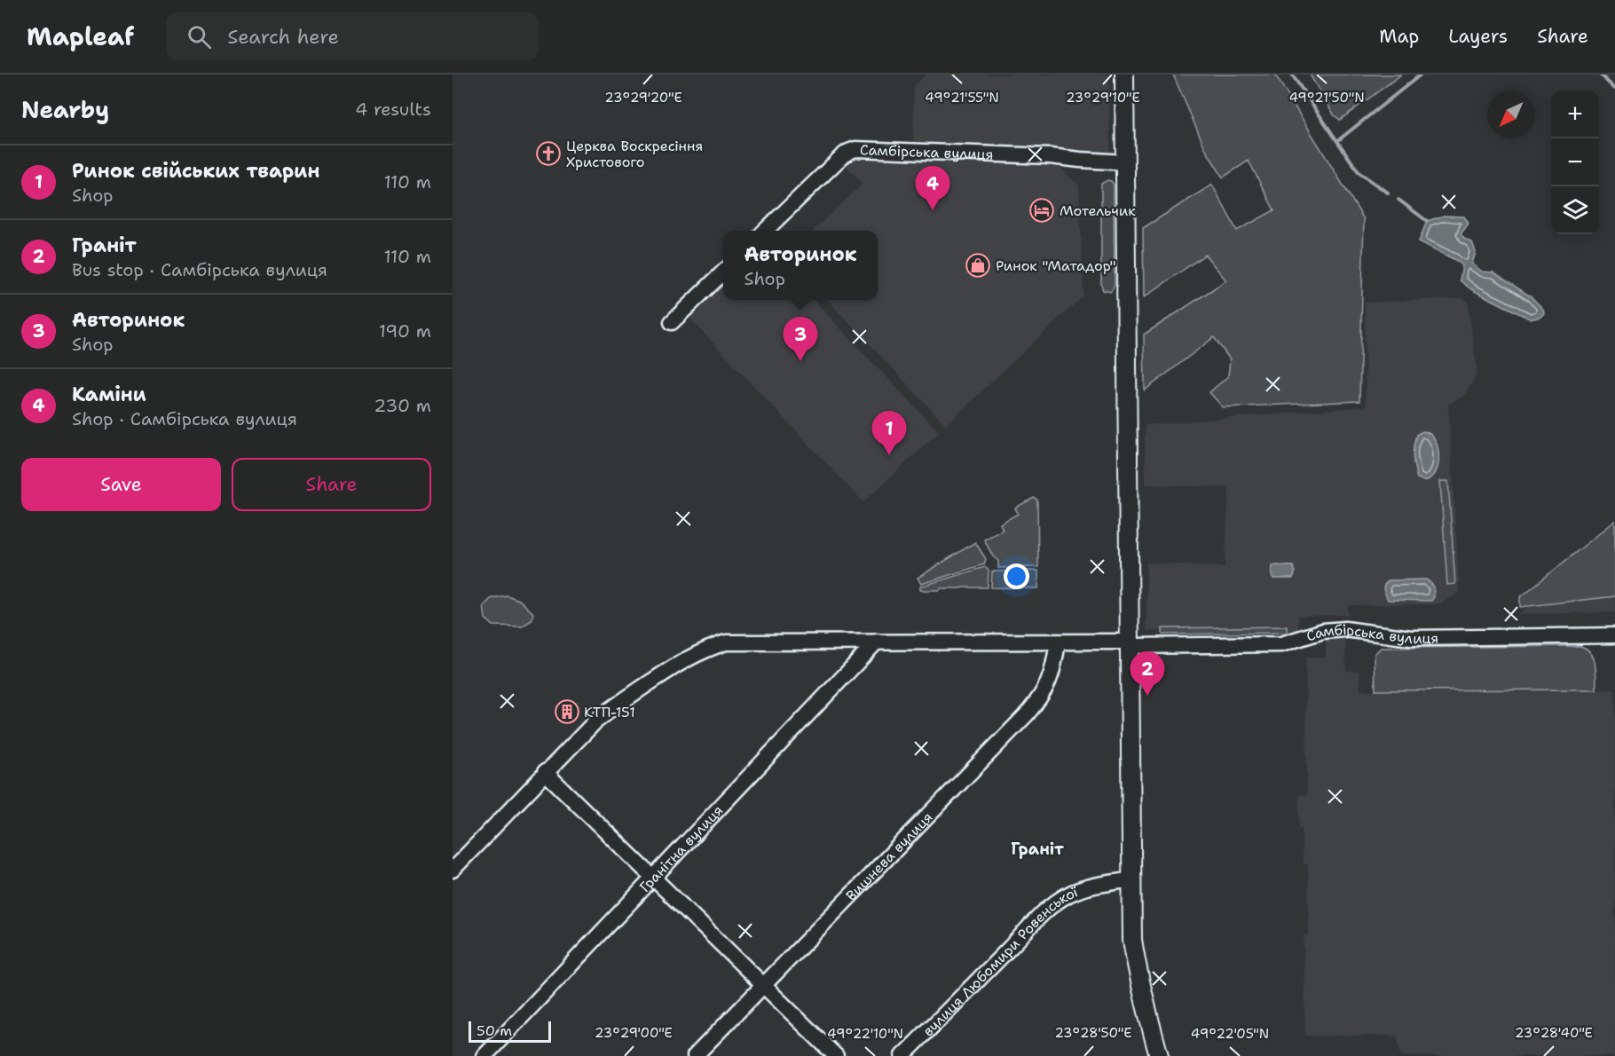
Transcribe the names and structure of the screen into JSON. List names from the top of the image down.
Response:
{
  "streets": {
    "street": [
      "Самбірська вулиця",
      "Гранітна вулиця",
      "Вишнева вулиця",
      "вулиця Любомири Ровенської"
    ]
  },
  "crossings": [
    ["Самбірська вулиця", "Вишнева вулиця"]
  ],
  "districts": ["Граніт"],
  "places": {
    "church": ["Церква Воскресіння Христового"],
    "hotel": ["Мотельчик"],
    "shop": ["Ринок \"Матадор\""],
    "building": ["КТП-151"]
  },
  "scale_bar": "50 m",
  "north": "bottom left",
  "page": {
    "header": "Mapleaf",
    "search": "Search here",
    "nav": ["Map", "Layers", "Share"],
    "heading": ["Nearby", "4 results"],
    "map_buttons": ["+", "−"],
    "list": [
      {
        "mark": "1",
        "name": "Ринок свійських тварин",
        "note": "Shop",
        "value": "110 m"
      },
      {
        "mark": "2",
        "name": "Граніт",
        "note": "Bus stop · Самбірська вулиця",
        "value": "110 m"
      },
      {
        "mark": "3",
        "name": "Авторинок",
        "note": "Shop",
        "value": "190 m"
      },
      {
        "mark": "4",
        "name": "Каміни",
        "note": "Shop · Самбірська вулиця",
        "value": "230 m"
      }
    ],
    "pins": [
      "4",
      "3",
      "1",
      "2"
    ],
    "popup": ["Авторинок", "Shop"],
    "buttons": ["Save", "Share"],
    "scale": "50 m"
  },
  "coordinates": [
    "49°21'55\"N",
    "49°21'50\"N",
    "23°29'20\"E",
    "23°29'10\"E",
    "23°29'00\"E",
    "23°28'50\"E",
    "23°28'40\"E",
    "49°22'10\"N",
    "49°22'05\"N"
  ]
}
